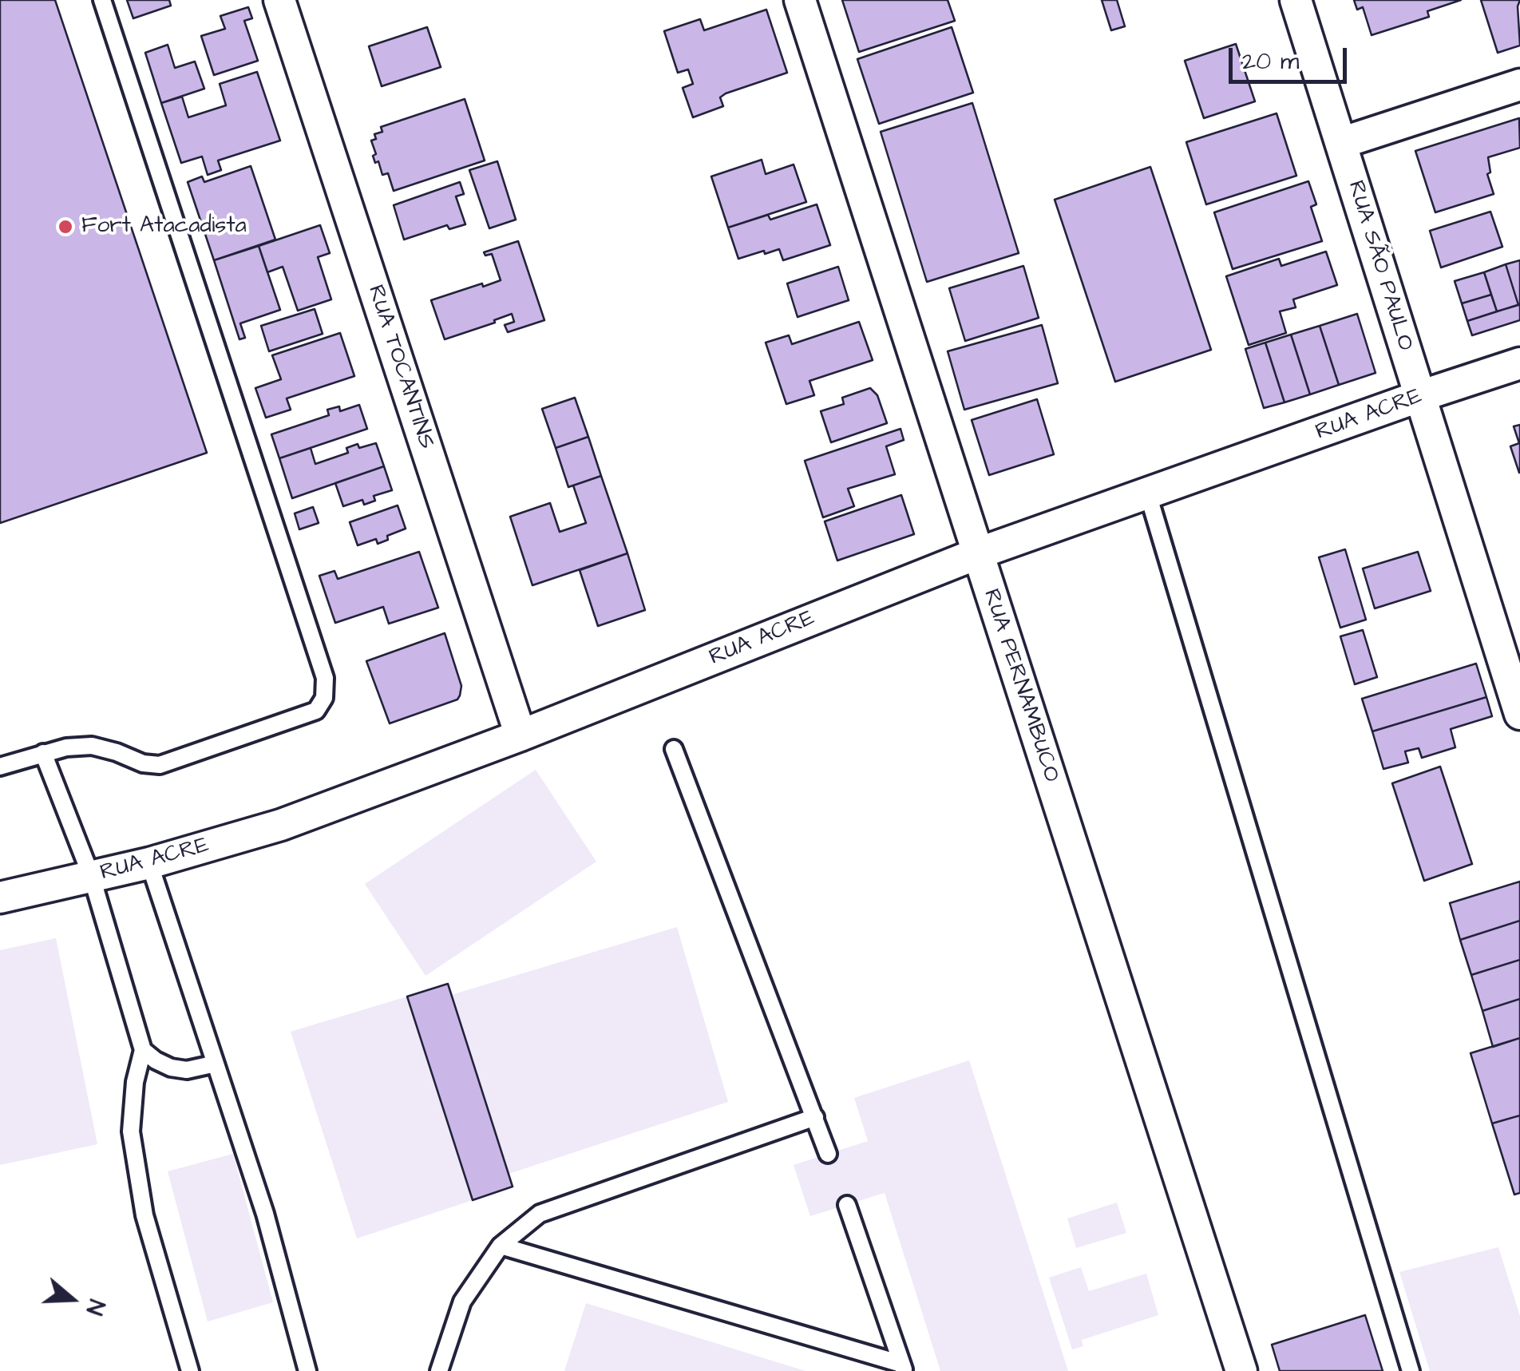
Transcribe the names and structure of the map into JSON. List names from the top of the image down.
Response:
{
  "streets": {
    "street": [
      "RUA SÃO PAULO",
      "RUA TOCANTINS",
      "RUA ACRE",
      "RUA PERNAMBUCO"
    ]
  },
  "crossings": [
    ["RUA SÃO PAULO", "RUA ACRE"],
    ["RUA TOCANTINS", "RUA ACRE"],
    ["RUA ACRE", "RUA PERNAMBUCO"]
  ],
  "places": ["Fort Atacadista"],
  "scale_bar": "20 m",
  "north": "right"
}
